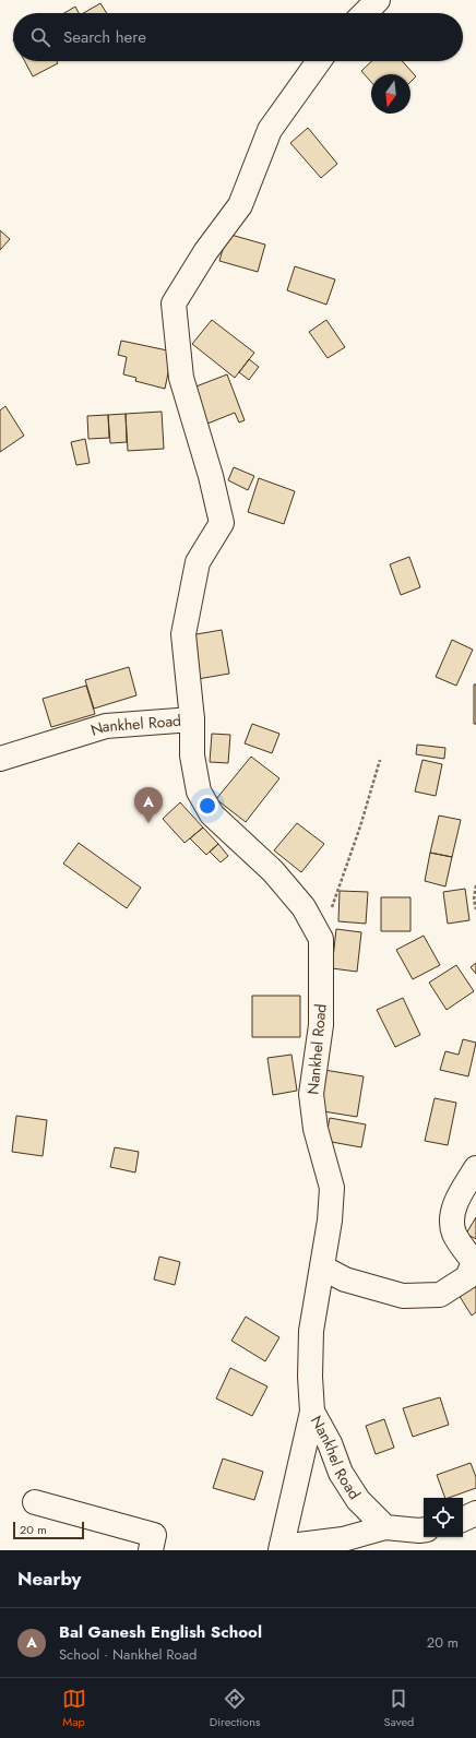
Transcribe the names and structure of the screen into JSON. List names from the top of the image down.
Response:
{
  "streets": {
    "street": ["Nankhel Road"]
  },
  "scale_bar": "20 m",
  "north": "bottom",
  "page": {
    "search": "Search here",
    "pins": "A",
    "scale": "20 m",
    "heading": "Nearby",
    "list": [
      {
        "mark": "A",
        "name": "Bal Ganesh English School",
        "note": "School · Nankhel Road",
        "value": "20 m"
      }
    ],
    "nav": ["Map", "Directions", "Saved"]
  }
}
